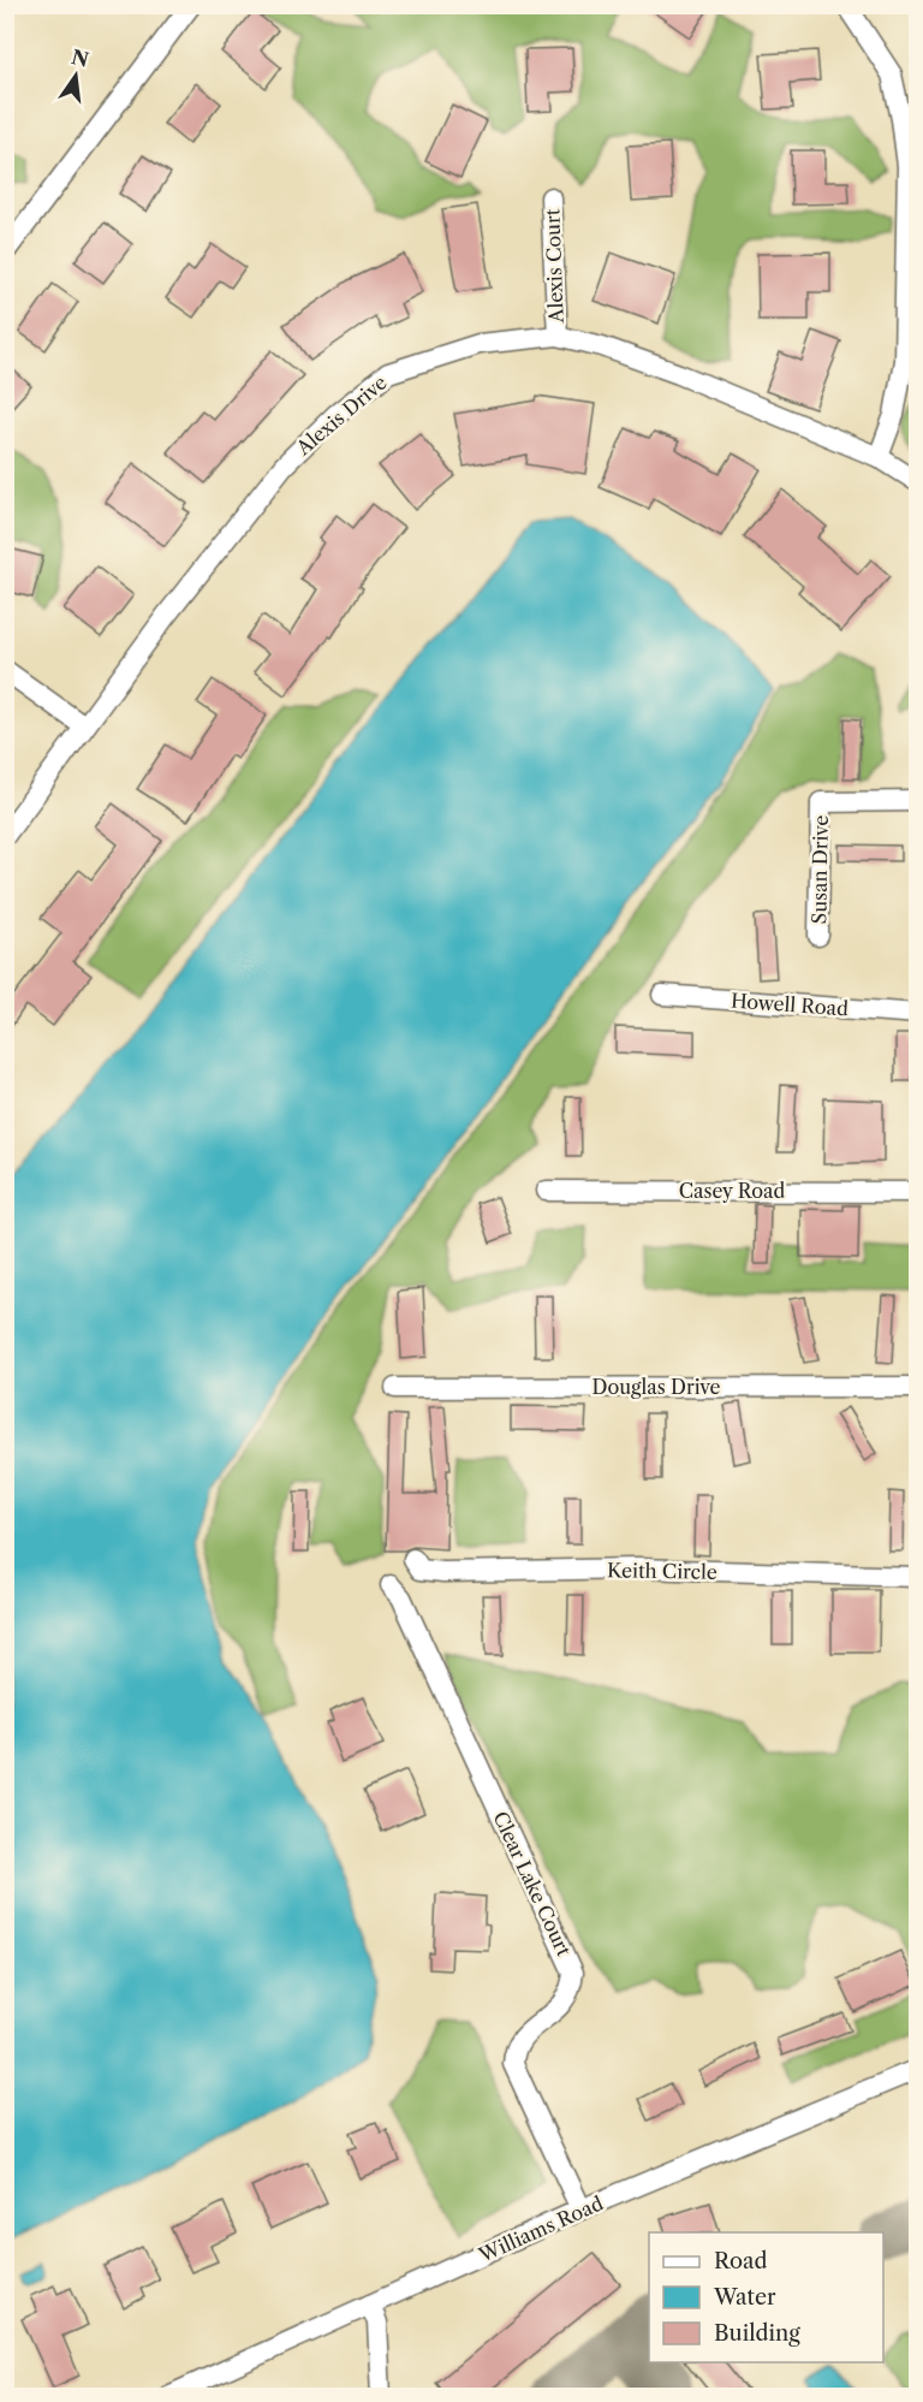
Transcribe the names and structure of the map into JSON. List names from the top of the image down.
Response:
{
  "streets": {
    "street": [
      "Alexis Court",
      "Alexis Drive",
      "Susan Drive",
      "Howell Road",
      "Casey Road",
      "Douglas Drive",
      "Keith Circle",
      "Clear Lake Court",
      "Williams Road"
    ]
  },
  "crossings": [
    ["Alexis Court", "Alexis Drive"],
    ["Clear Lake Court", "Williams Road"]
  ],
  "legend": ["Road", "Water", "Building"],
  "north": "top"
}
